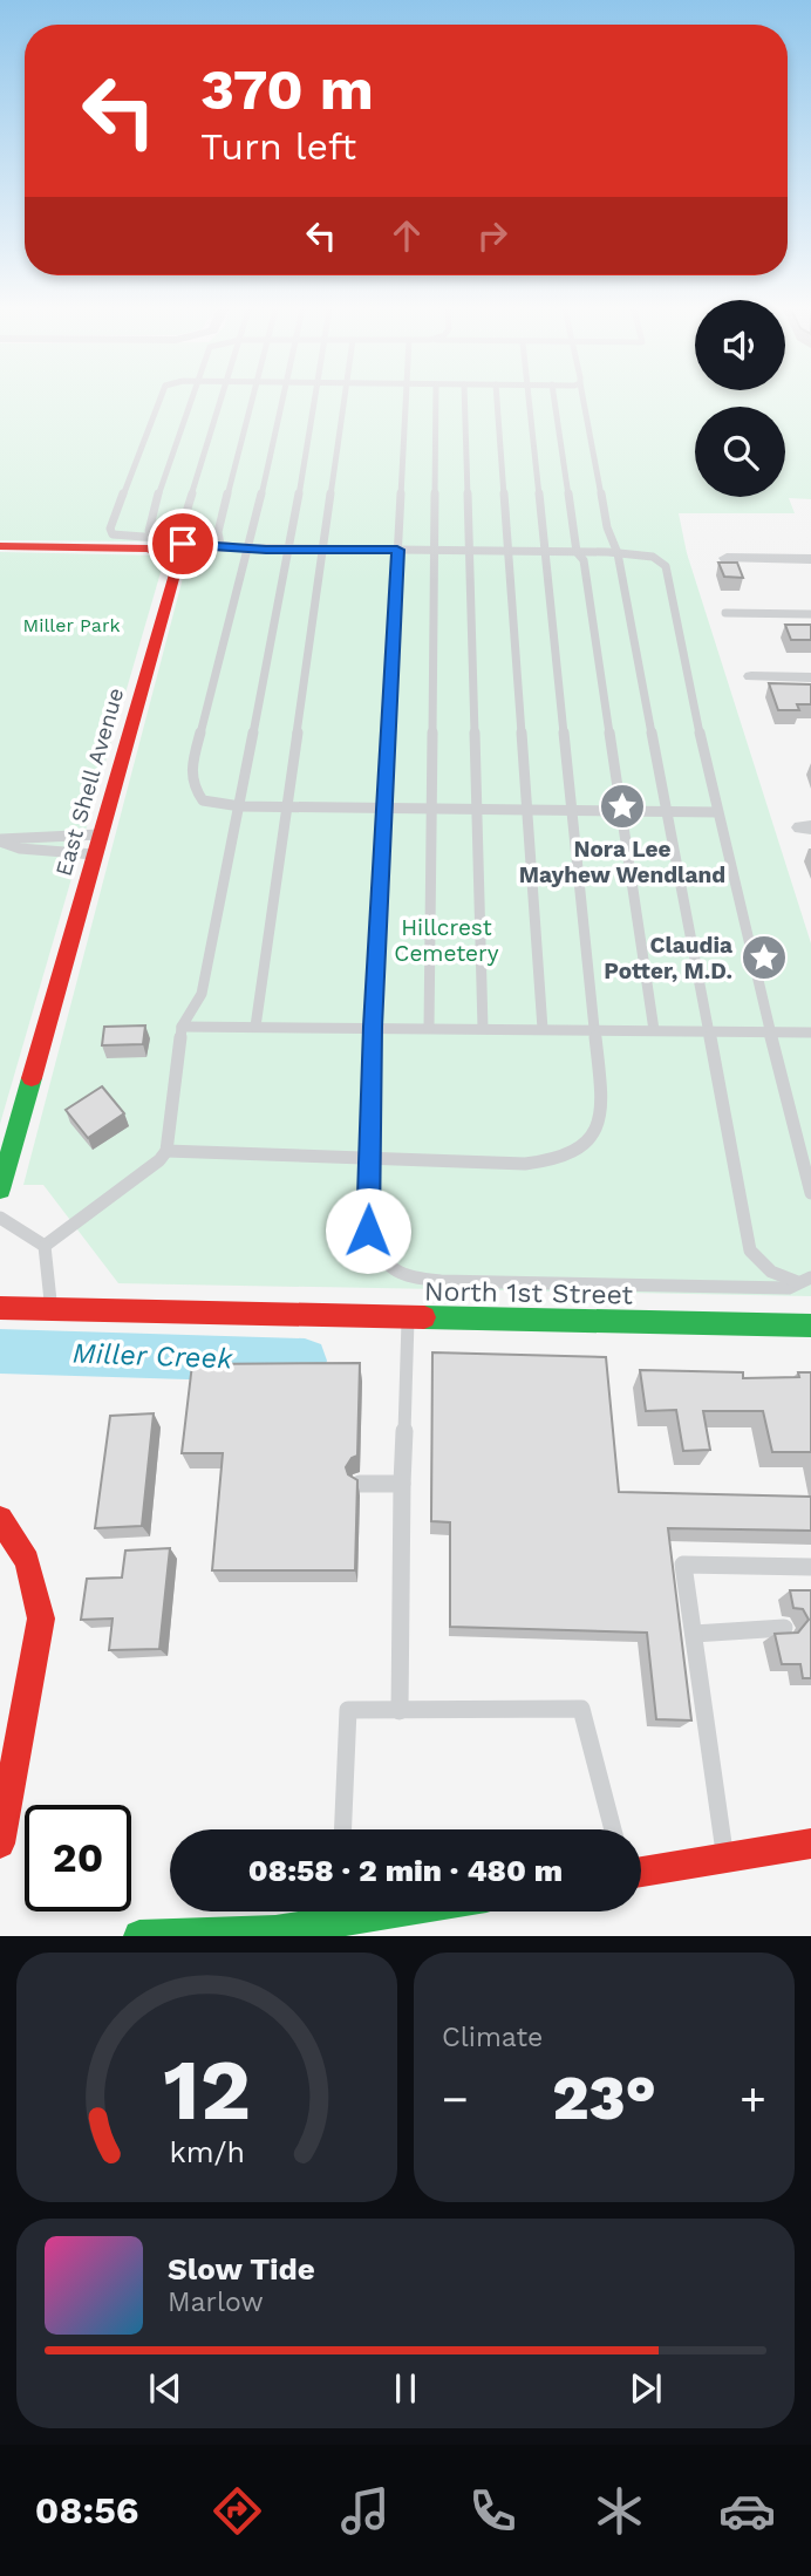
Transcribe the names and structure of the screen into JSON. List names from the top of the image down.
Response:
{
  "streets": {
    "street": ["East Shell Avenue", "North 1st Street"]
  },
  "water": ["Miller Creek"],
  "parks": ["Miller Park", "Hillcrest Cemetery"],
  "places": {
    "place": ["Nora Lee Mayhew Wendland", "Claudia Potter, M.D."]
  },
  "page": {
    "turn": ["370 m", "Turn left"],
    "limit": "20",
    "trip": "08:58 · 2 min · 480 m",
    "tile": "Climate",
    "heat": ["−", "23°", "+"],
    "song": ["Slow Tide", "Marlow"],
    "tabs": "08:56",
    "gauge": ["12", "km/h"]
  }
}
